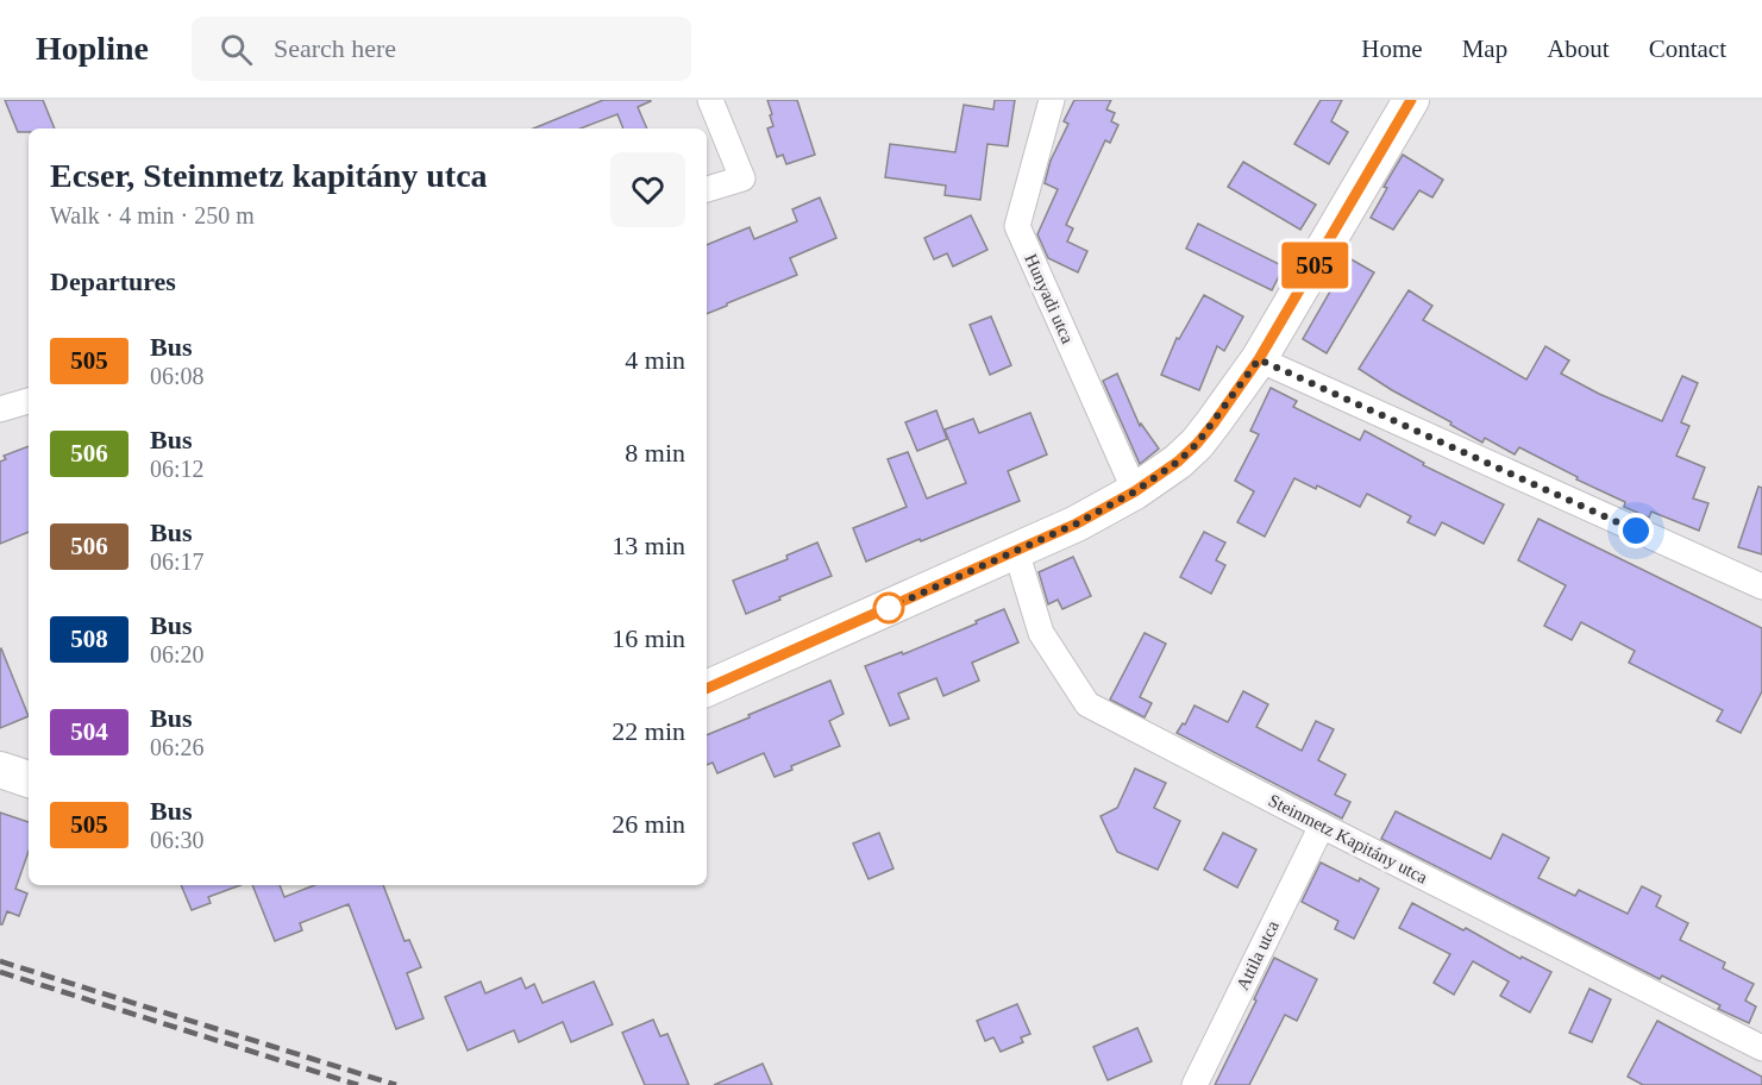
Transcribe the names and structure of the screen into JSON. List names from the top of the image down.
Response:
{
  "streets": {
    "street": ["Hunyadi utca", "Steinmetz Kapitány utca", "Attila utca"]
  },
  "crossings": [
    ["Steinmetz Kapitány utca", "Attila utca"]
  ],
  "lines": ["bus line 505"],
  "page": {
    "header": "Hopline",
    "search": "Search here",
    "nav": [
      "Home",
      "Map",
      "About",
      "Contact"
    ],
    "on_map": "505",
    "heading": [
      ["Ecser, Steinmetz kapitány utca", "Walk · 4 min · 250 m"],
      "Departures"
    ],
    "list": [
      {
        "mark": "505",
        "name": "Bus",
        "note": "06:08",
        "value": "4 min"
      },
      {
        "mark": "506",
        "name": "Bus",
        "note": "06:12",
        "value": "8 min"
      },
      {
        "mark": "506",
        "name": "Bus",
        "note": "06:17",
        "value": "13 min"
      },
      {
        "mark": "508",
        "name": "Bus",
        "note": "06:20",
        "value": "16 min"
      },
      {
        "mark": "504",
        "name": "Bus",
        "note": "06:26",
        "value": "22 min"
      },
      {
        "mark": "505",
        "name": "Bus",
        "note": "06:30",
        "value": "26 min"
      }
    ]
  }
}
